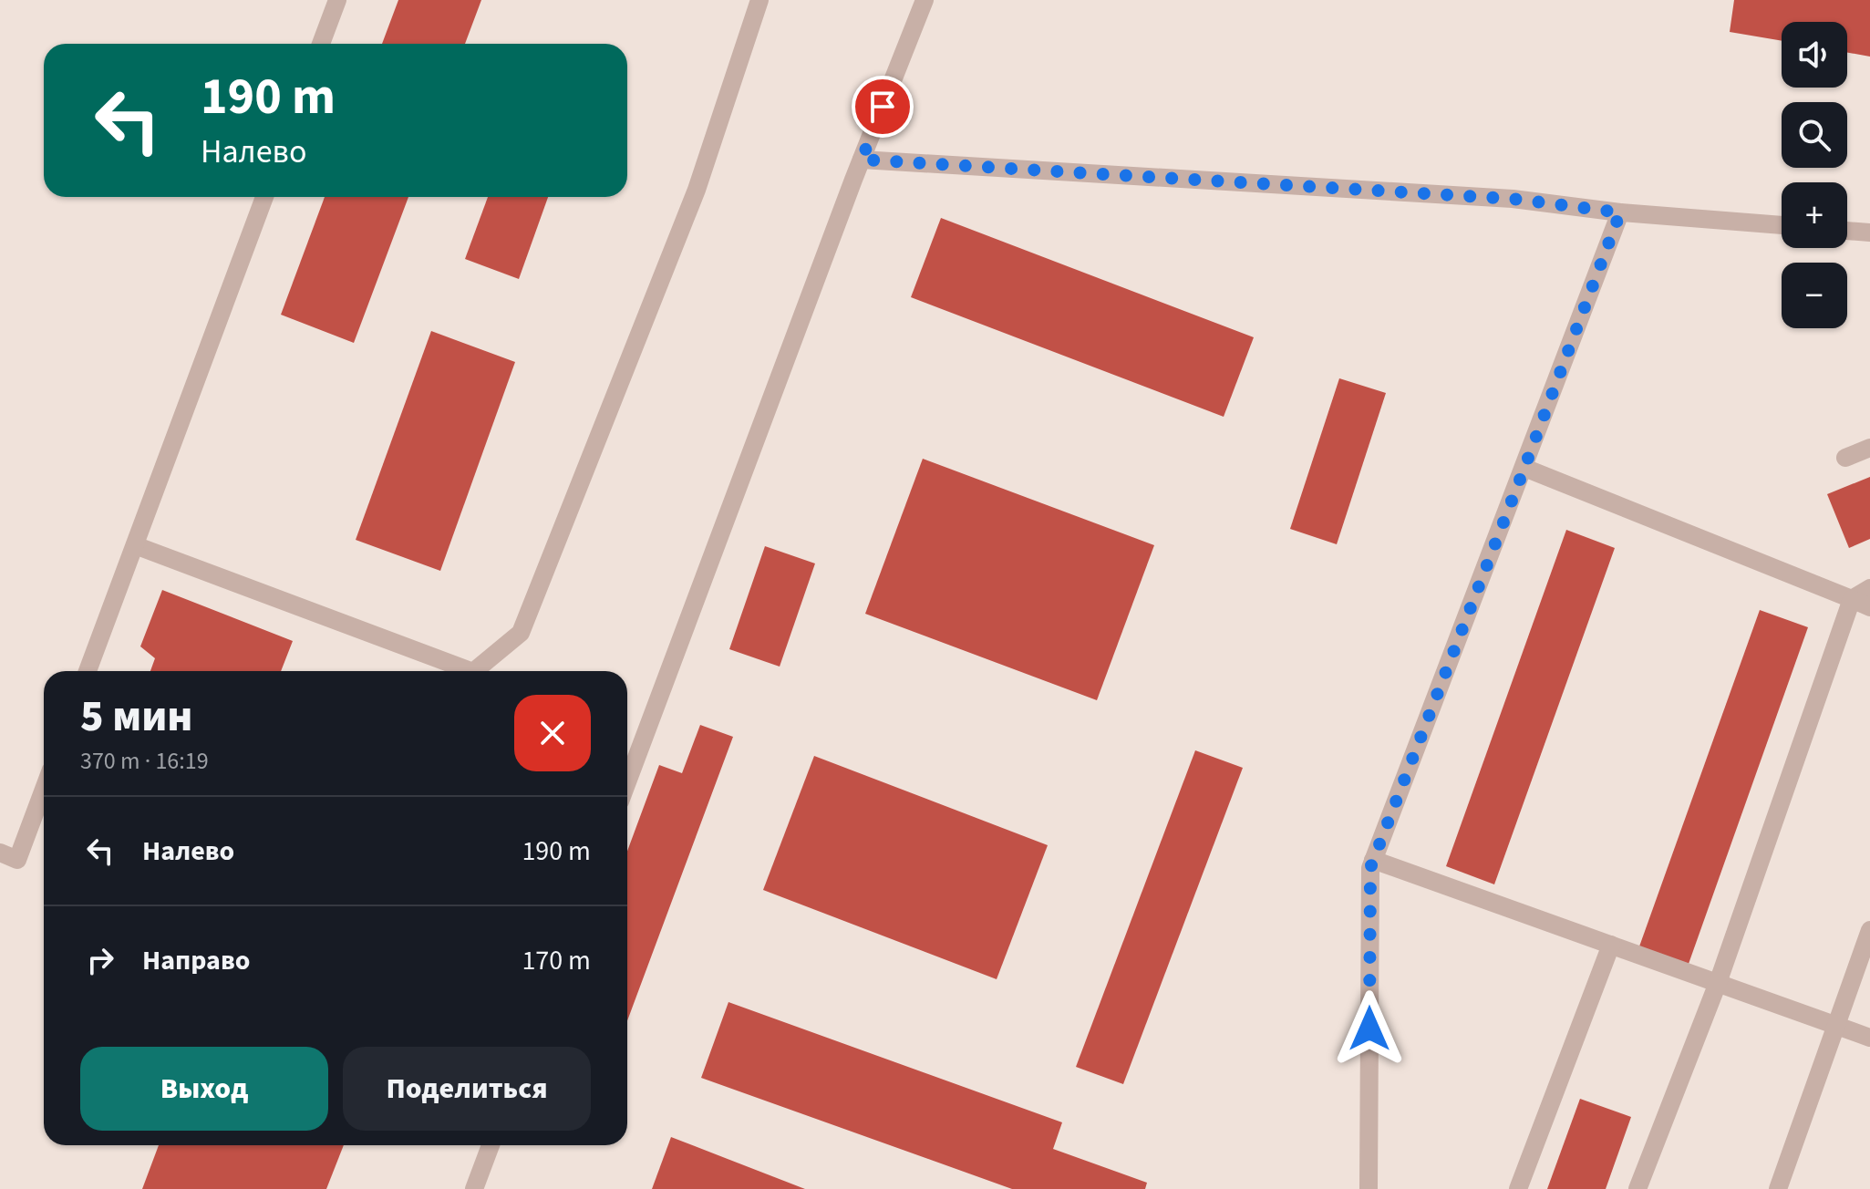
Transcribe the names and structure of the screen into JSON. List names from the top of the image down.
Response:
{
  "page": {
    "map_buttons": ["+", "−"],
    "turn": ["190 m", "Налево"],
    "heading": ["5 мин", "370 m · 16:19"],
    "list": [
      {
        "name": "Налево",
        "value": "190 m"
      },
      {
        "name": "Направо",
        "value": "170 m"
      }
    ],
    "buttons": ["Выход", "Поделиться"]
  }
}
